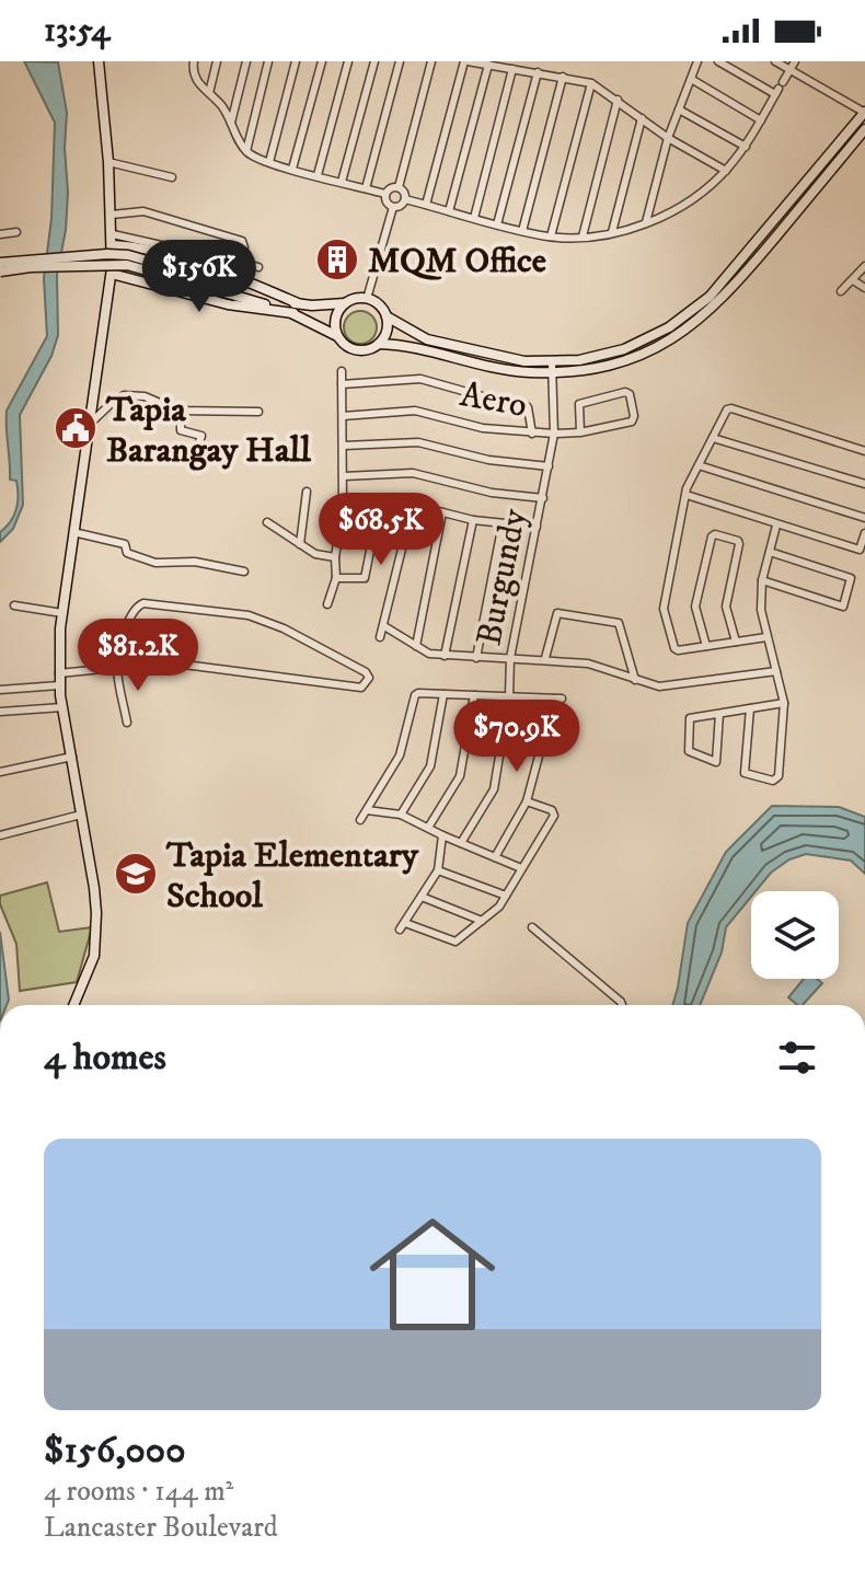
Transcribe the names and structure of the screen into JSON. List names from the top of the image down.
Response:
{
  "streets": {
    "street": ["Aero", "Burgundy"]
  },
  "crossings": [
    ["Aero", "Burgundy"]
  ],
  "places": {
    "building": ["MQM Office"],
    "public building": ["Tapia Barangay Hall"],
    "school or university": ["Tapia Elementary School"]
  },
  "page": {
    "status": "13:54",
    "price": [
      "$156K",
      "$68.5K",
      "$81.2K",
      "$70.9K"
    ],
    "heading": "4 homes",
    "list": [
      {
        "name": "$156,000",
        "note": "4 rooms · 144 m² · Lancaster Boulevard"
      }
    ]
  }
}
